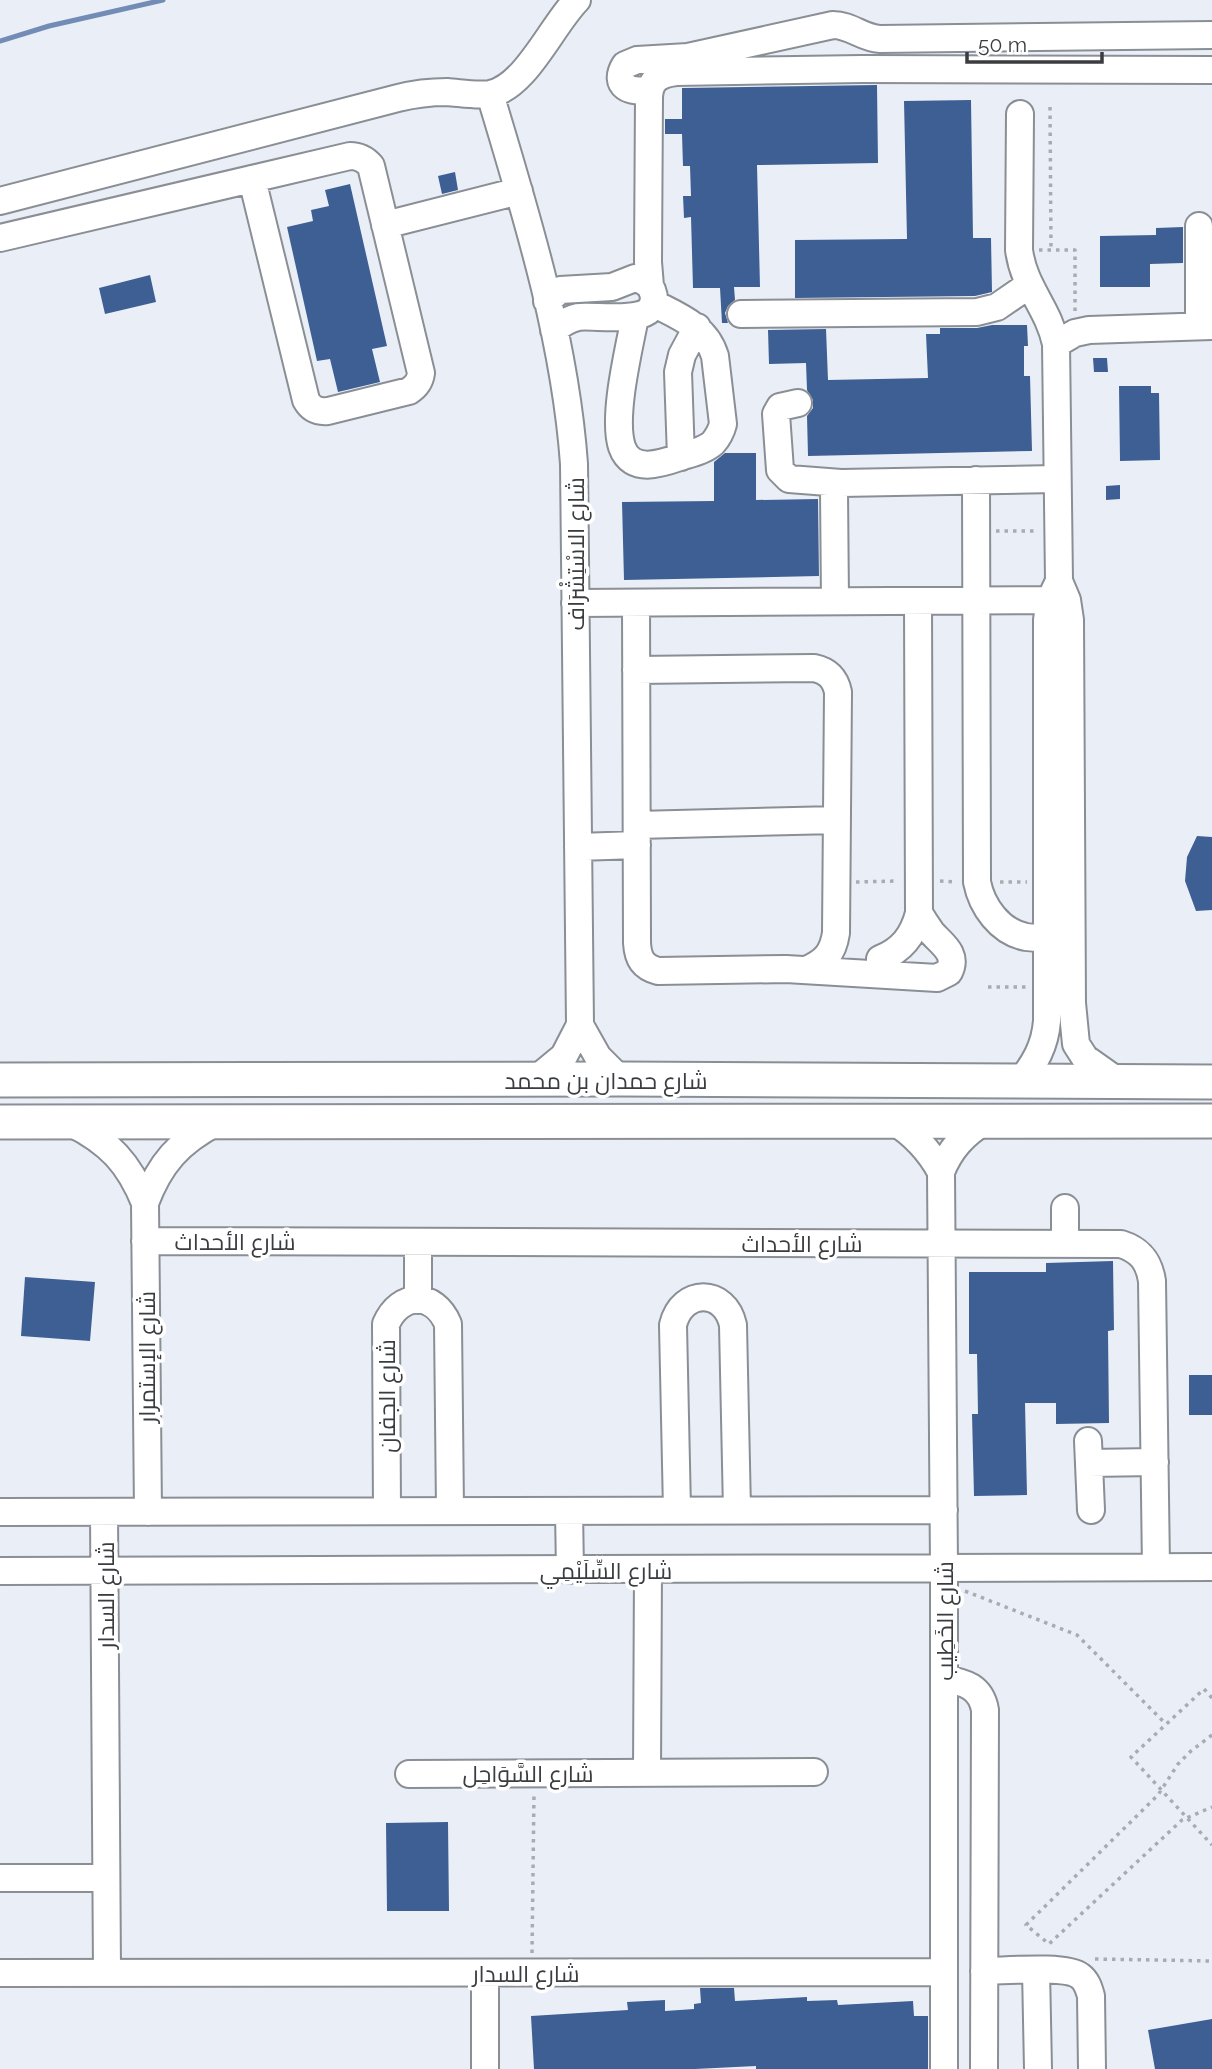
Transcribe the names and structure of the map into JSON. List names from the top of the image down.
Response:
{
  "streets": {
    "main road": ["شارع حمدان بن محمد"],
    "street": [
      "شارع الاسْتِشْرَاف",
      "شارع الأحداث",
      "شارع الإستمرار",
      "شارع الجفان",
      "شارع السِّلَيْمِي",
      "شارع السدار",
      "شارع الخَطِيب",
      "شارع السَّوَاحِل"
    ]
  },
  "crossings": [
    ["شارع الاسْتِشْرَاف", "شارع حمدان بن محمد"],
    ["شارع حمدان بن محمد", "شارع الإستمرار"],
    ["شارع الأحداث", "شارع الإستمرار"],
    ["شارع الأحداث", "شارع السِّلَيْمِي"],
    ["شارع الأحداث", "شارع الخَطِيب"],
    ["شارع السِّلَيْمِي", "شارع السدار"],
    ["شارع السِّلَيْمِي", "شارع الخَطِيب"],
    ["شارع السدار", "شارع الخَطِيب"]
  ],
  "scale_bar": "50 m"
}
